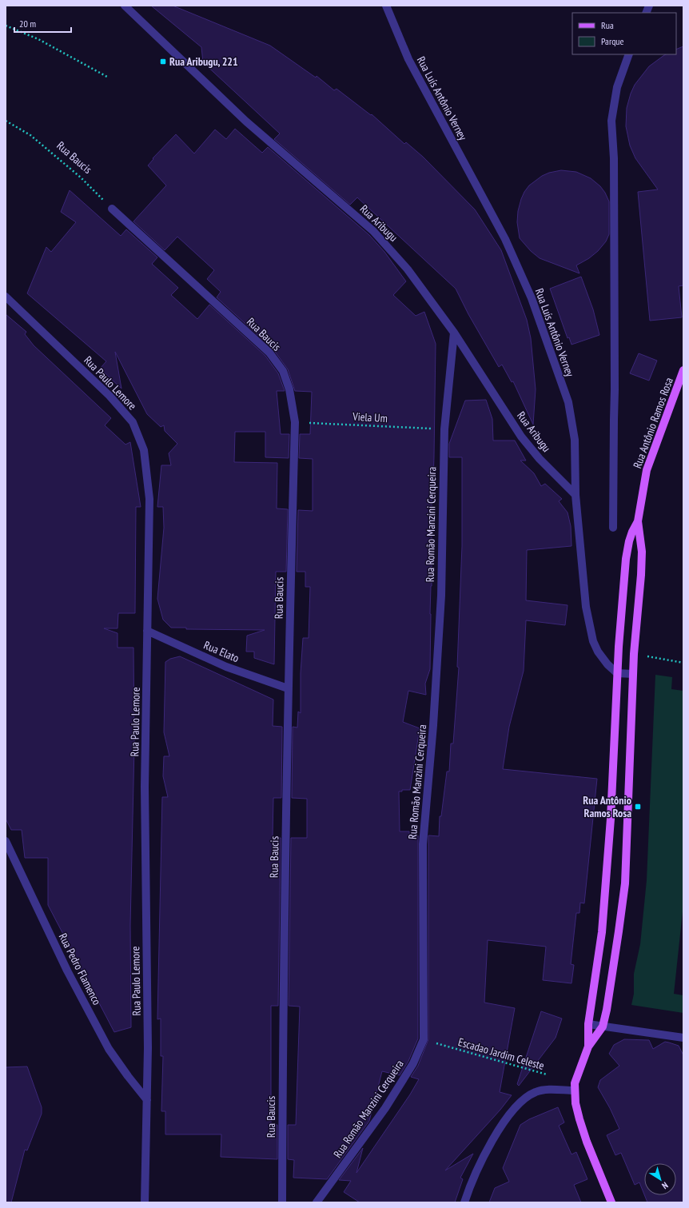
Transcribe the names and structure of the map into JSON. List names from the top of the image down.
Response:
{
  "streets": {
    "main road": ["Rua Antônio Ramos Rosa"],
    "street": [
      "Rua Luís Antônio Verney",
      "Rua Baucis",
      "Rua Aribugu",
      "Rua Paulo Lemore",
      "Rua Romão Manzini Cerqueira",
      "Rua Elato",
      "Rua Pedro Flamenco"
    ],
    "path": ["Viela Um", "Escadao Jardim Celeste"]
  },
  "crossings": [
    ["Rua Luís Antônio Verney", "Rua Aribugu"],
    ["Rua Luís Antônio Verney", "Rua Antônio Ramos Rosa"],
    ["Rua Baucis", "Viela Um"],
    ["Rua Baucis", "Rua Elato"],
    ["Rua Aribugu", "Rua Romão Manzini Cerqueira"],
    ["Rua Paulo Lemore", "Rua Elato"],
    ["Rua Paulo Lemore", "Rua Pedro Flamenco"],
    ["Viela Um", "Rua Romão Manzini Cerqueira"],
    ["Rua Romão Manzini Cerqueira", "Escadao Jardim Celeste"]
  ],
  "places": {
    "transit": ["Rua Aribugu, 221", "Rua Antônio Ramos Rosa"]
  },
  "legend": ["Rua", "Parque"],
  "scale_bar": "20 m",
  "north": "bottom right"
}
